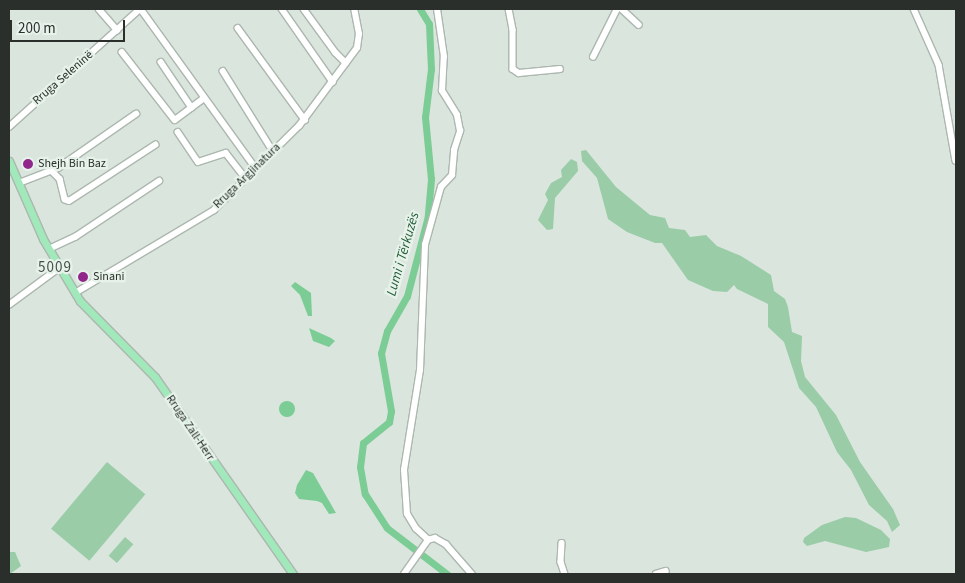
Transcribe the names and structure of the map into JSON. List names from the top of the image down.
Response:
{
  "streets": {
    "main road": ["Rruga Zall-Herr"],
    "street": ["Rruga Seleninë", "Rruga Argjinatura"]
  },
  "crossings": [
    ["Rruga Argjinatura", "Rruga Zall-Herr"]
  ],
  "districts": ["5009"],
  "water": ["Lumi i Tërkuzës"],
  "places": ["Shejh Bin Baz", "Sinani"],
  "scale_bar": "200 m"
}
